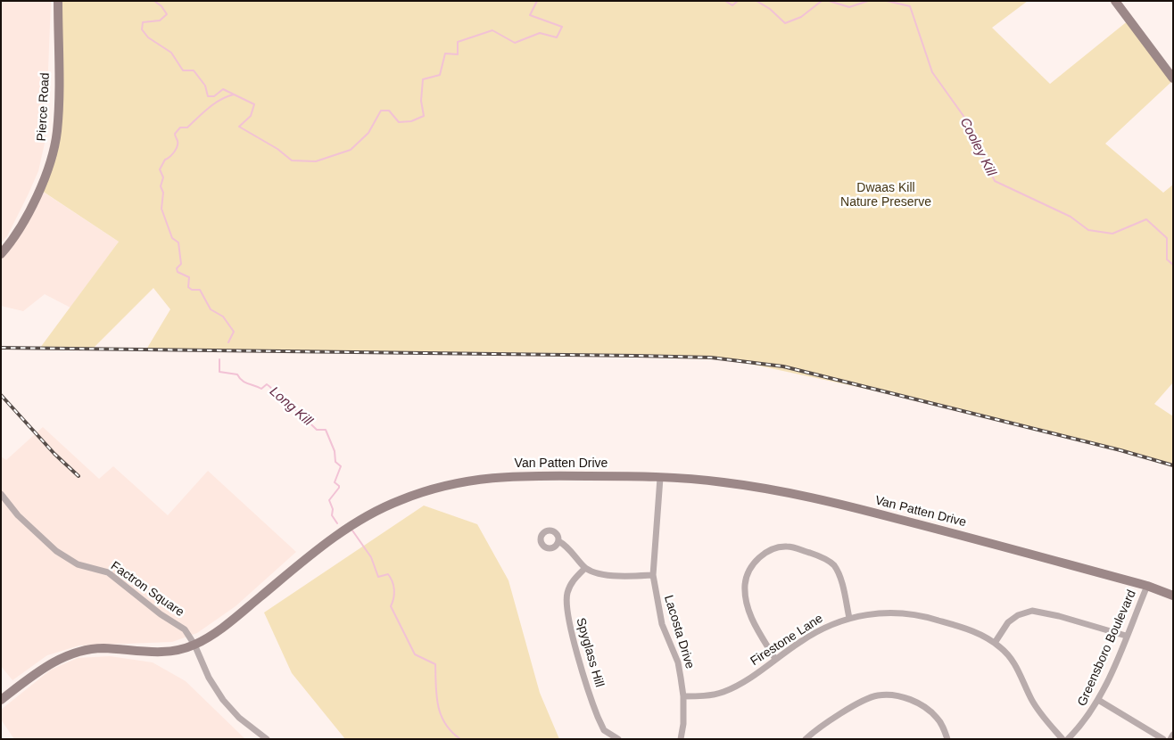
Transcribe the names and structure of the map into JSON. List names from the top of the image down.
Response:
{
  "streets": {
    "street": [
      "Pierce Road",
      "Van Patten Drive",
      "Factron Square",
      "Lacosta Drive",
      "Firestone Lane",
      "Greensboro Boulevard",
      "Spyglass Hill"
    ]
  },
  "crossings": [
    ["Van Patten Drive", "Factron Square"],
    ["Van Patten Drive", "Lacosta Drive"],
    ["Van Patten Drive", "Greensboro Boulevard"],
    ["Lacosta Drive", "Firestone Lane"]
  ],
  "water": ["Cooley Kill", "Long Kill"],
  "parks": ["Dwaas Kill Nature Preserve"]
}
